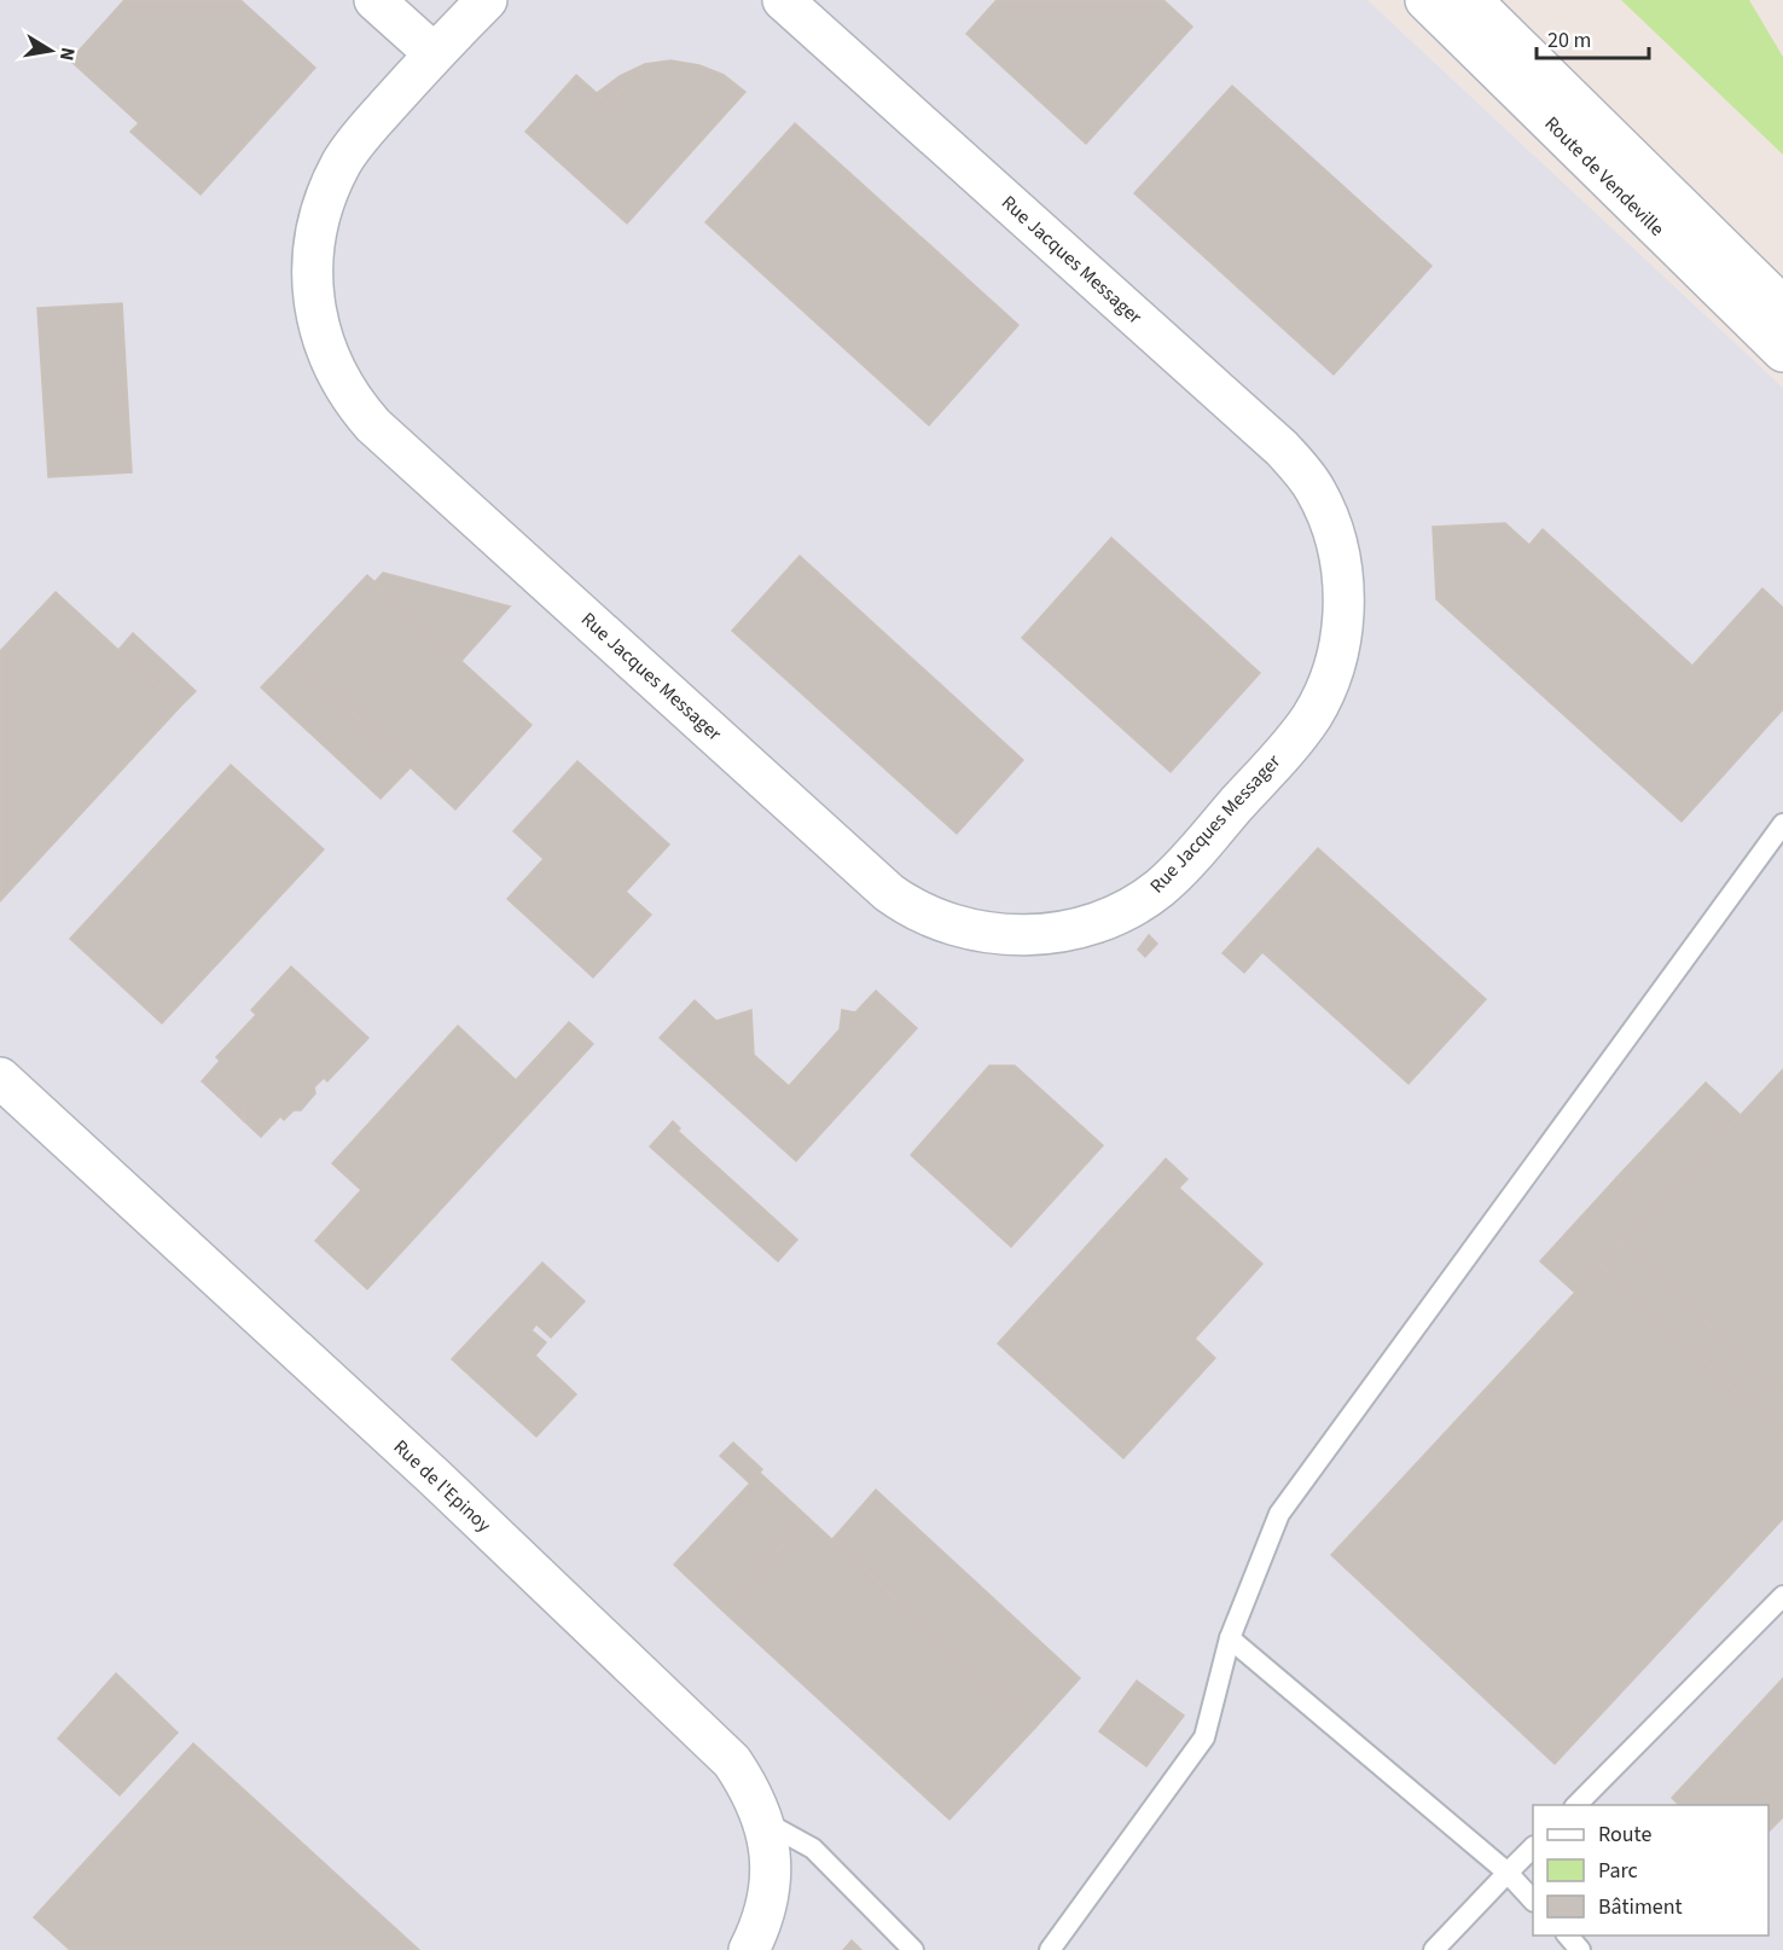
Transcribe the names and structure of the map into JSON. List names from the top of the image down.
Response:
{
  "streets": {
    "street": ["Route de Vendeville", "Rue Jacques Messager", "Rue de l'Epinoy"]
  },
  "legend": ["Route", "Parc", "Bâtiment"],
  "scale_bar": "20 m",
  "north": "right"
}
